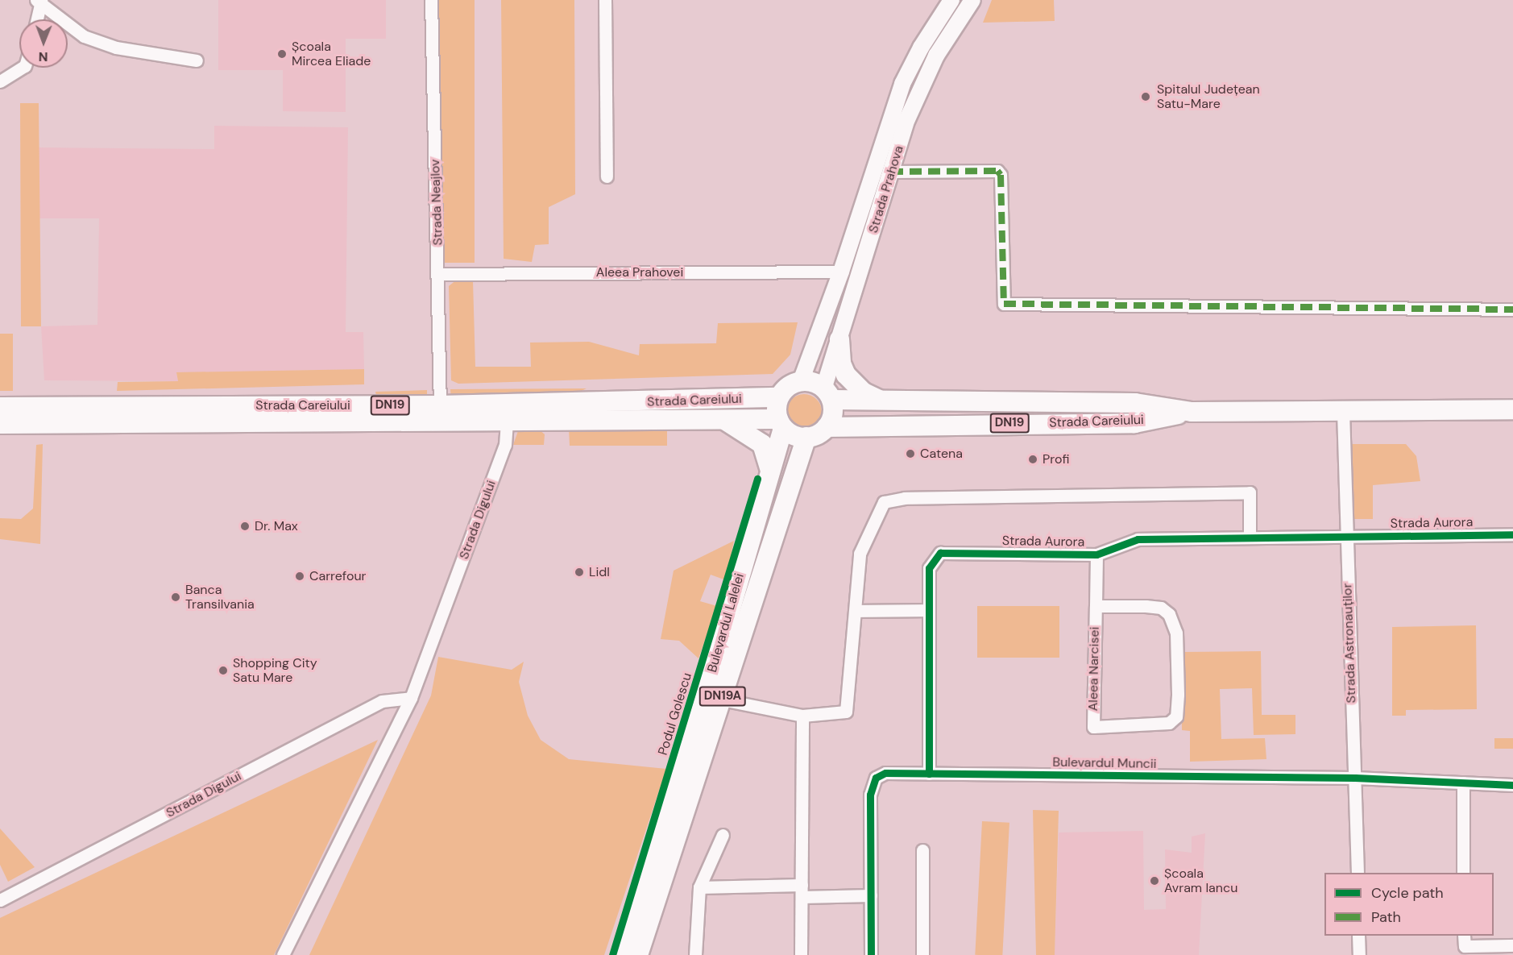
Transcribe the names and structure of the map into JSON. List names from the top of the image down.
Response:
{
  "streets": {
    "main road": [
      "Strada Careiului",
      "DN19",
      "Bulevardul Lalelei",
      "DN19A"
    ],
    "street": [
      "Strada Prahova",
      "Strada Neajlov",
      "Aleea Prahovei",
      "Strada Digului",
      "Strada Aurora",
      "Strada Astronauților",
      "Aleea Narcisei",
      "Bulevardul Muncii"
    ],
    "cycle path": ["Podul Golescu"]
  },
  "crossings": [
    ["Strada Prahova", "Aleea Prahovei"],
    ["Strada Prahova", "Strada Careiului"],
    ["Strada Prahova", "DN19"],
    ["Strada Prahova", "Bulevardul Lalelei"],
    ["Strada Neajlov", "Aleea Prahovei"],
    ["Strada Neajlov", "Strada Careiului"],
    ["Strada Careiului", "DN19"],
    ["Strada Careiului", "Strada Digului"],
    ["Strada Careiului", "Bulevardul Lalelei"],
    ["Strada Careiului", "Strada Astronauților"],
    ["DN19", "Bulevardul Lalelei"],
    ["Strada Aurora", "Strada Astronauților"],
    ["Strada Aurora", "Aleea Narcisei"],
    ["Strada Aurora", "Bulevardul Muncii"],
    ["Strada Astronauților", "Bulevardul Muncii"]
  ],
  "places": [
    "Școala Mircea Eliade",
    "Spitalul Județean Satu-Mare",
    "Catena",
    "Profi",
    "Dr. Max",
    "Lidl",
    "Carrefour",
    "Banca Transilvania",
    "Shopping City Satu Mare",
    "Școala Avram Iancu"
  ],
  "legend": ["Cycle path", "Path"],
  "north": "bottom"
}
